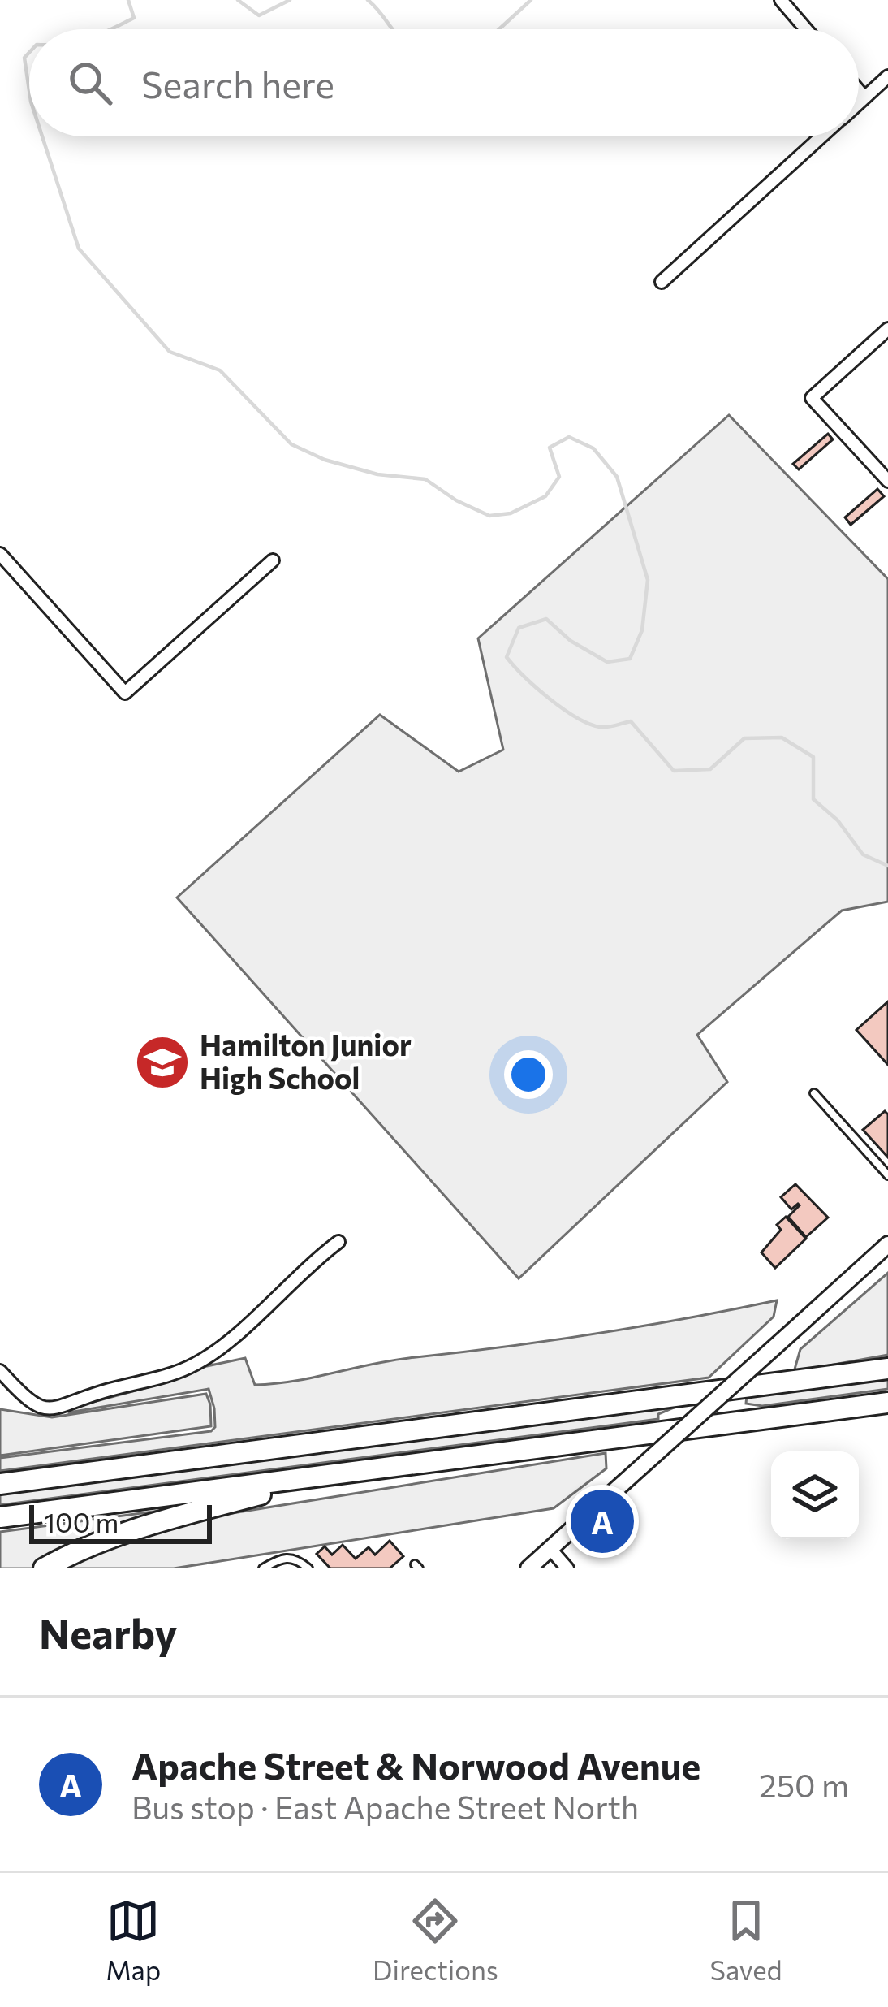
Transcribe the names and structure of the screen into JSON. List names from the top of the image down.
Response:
{
  "places": {
    "school or university": ["Hamilton Junior High School"]
  },
  "scale_bar": "100 m",
  "page": {
    "search": "Search here",
    "pins": "A",
    "scale": "100 m",
    "heading": "Nearby",
    "list": [
      {
        "mark": "A",
        "name": "Apache Street & Norwood Avenue",
        "note": "Bus stop · East Apache Street North",
        "value": "250 m"
      }
    ],
    "nav": ["Map", "Directions", "Saved"]
  }
}
